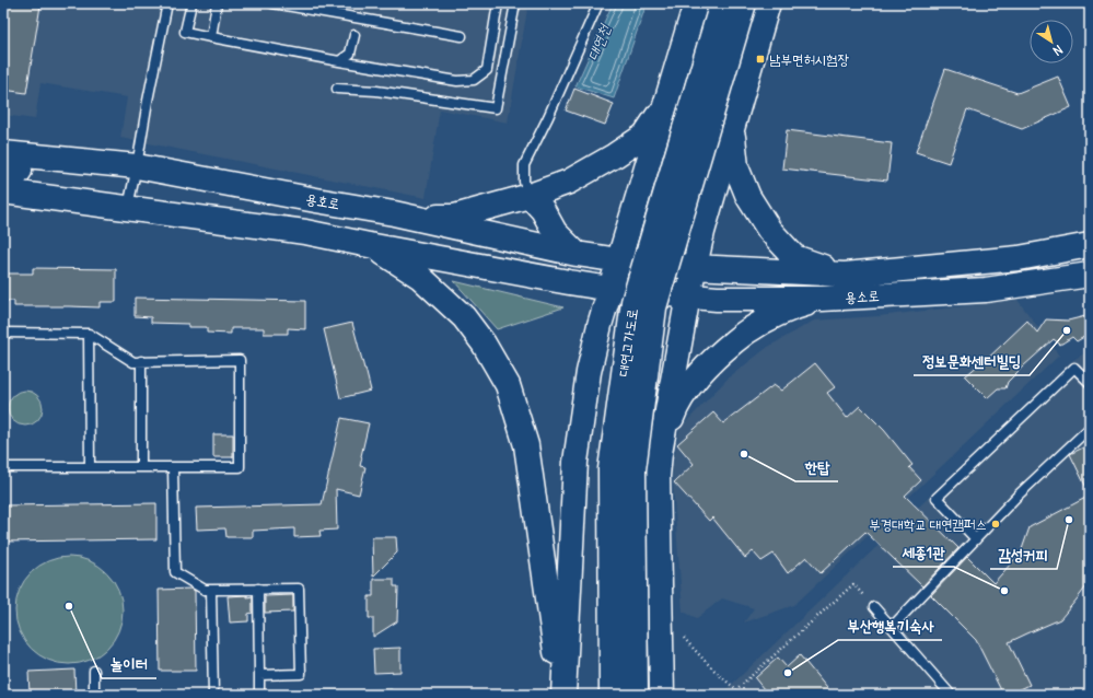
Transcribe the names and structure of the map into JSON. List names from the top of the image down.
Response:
{
  "streets": {
    "main road": ["용호로", "용소로", "대연고가도로"]
  },
  "crossings": [
    ["용호로", "용소로"]
  ],
  "water": ["대연천"],
  "places": {
    "transit": ["남부면허시험장"],
    "other": [
      "정보문화센터빌딩",
      "한탑",
      "감성커피",
      "부경대학교 대연캠퍼스",
      "세종1관",
      "놀이터",
      "부산행복기숙사"
    ]
  },
  "north": "bottom right"
}
